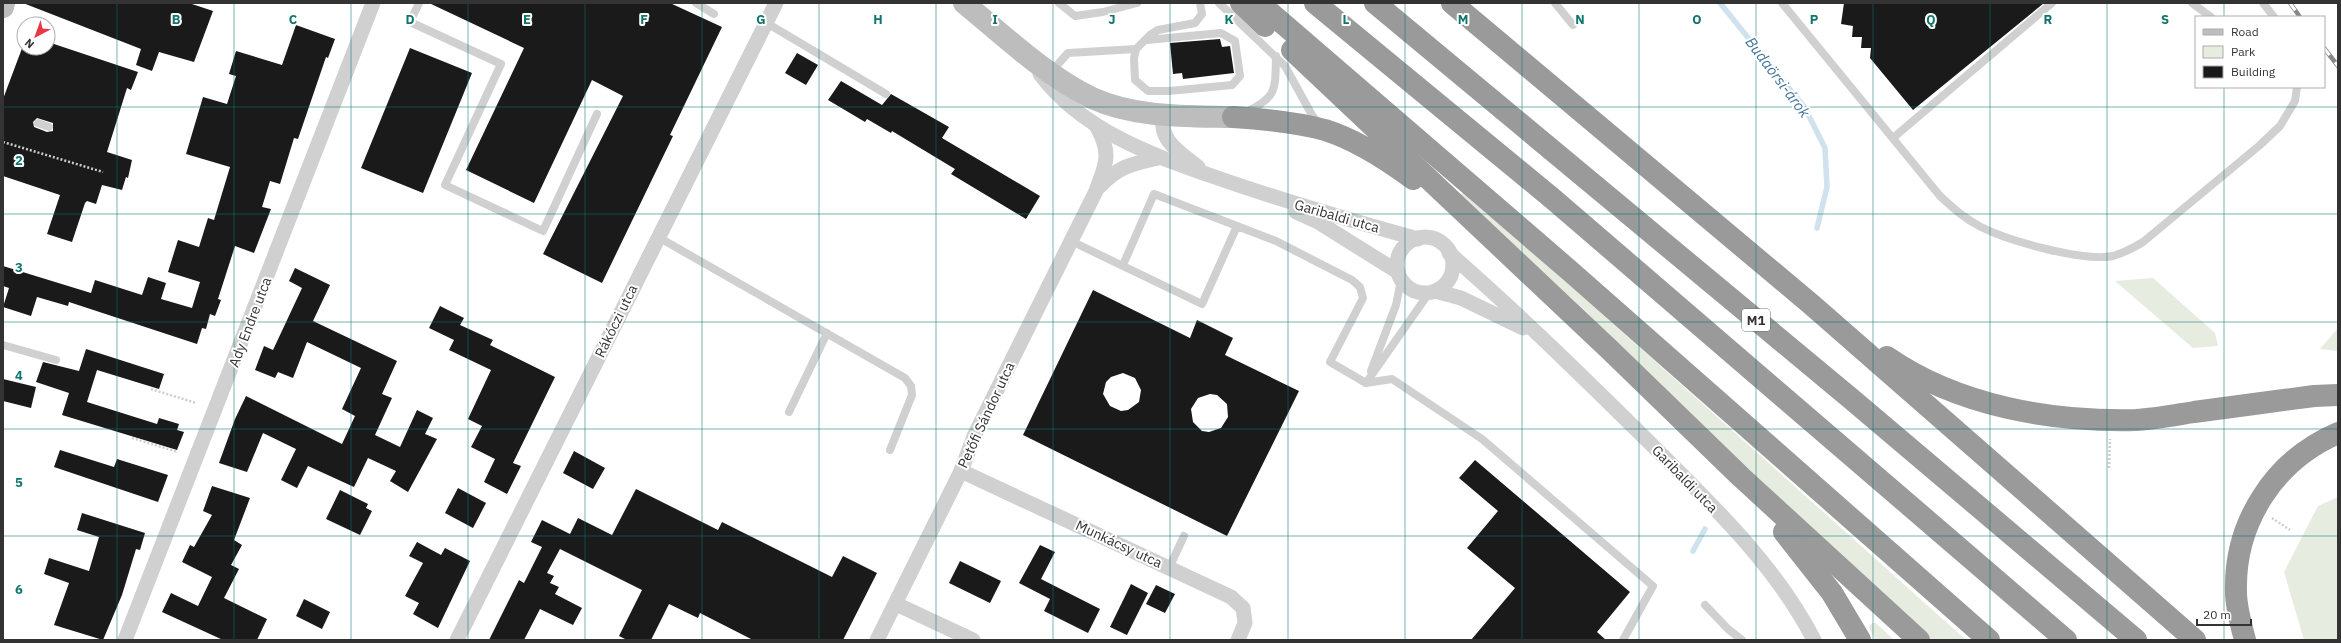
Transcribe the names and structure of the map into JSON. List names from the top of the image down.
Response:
{
  "streets": {
    "highway": ["M1"],
    "street": [
      "Garibaldi utca",
      "Rákóczi utca",
      "Ady Endre utca",
      "Petőfi Sándor utca",
      "Munkácsy utca"
    ]
  },
  "crossings": [
    ["Garibaldi utca", "Petőfi Sándor utca"],
    ["Petőfi Sándor utca", "Munkácsy utca"]
  ],
  "water": ["Budaörsi-árok"],
  "legend": ["Road", "Park", "Building"],
  "scale_bar": "20 m",
  "north": "bottom left",
  "grid": {
    "columns": [
      "B",
      "C",
      "D",
      "E",
      "F",
      "G",
      "H",
      "I",
      "J",
      "K",
      "L",
      "M",
      "N",
      "O",
      "P",
      "Q",
      "R",
      "S"
    ],
    "rows": [
      "2",
      "3",
      "4",
      "5",
      "6"
    ]
  }
}
